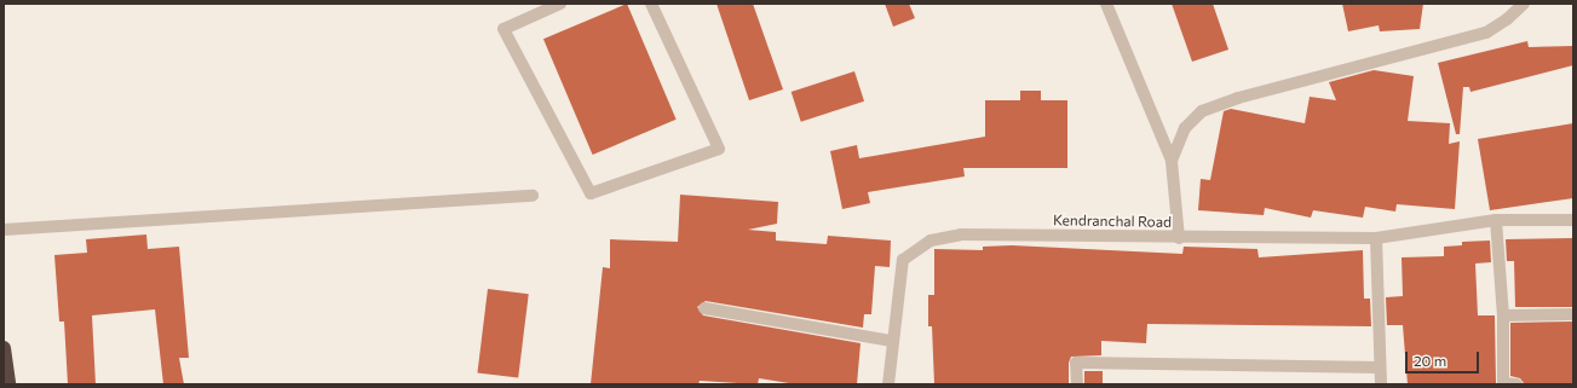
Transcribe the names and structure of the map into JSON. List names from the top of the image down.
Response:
{
  "streets": {
    "street": ["Kendranchal Road"]
  },
  "scale_bar": "20 m"
}
